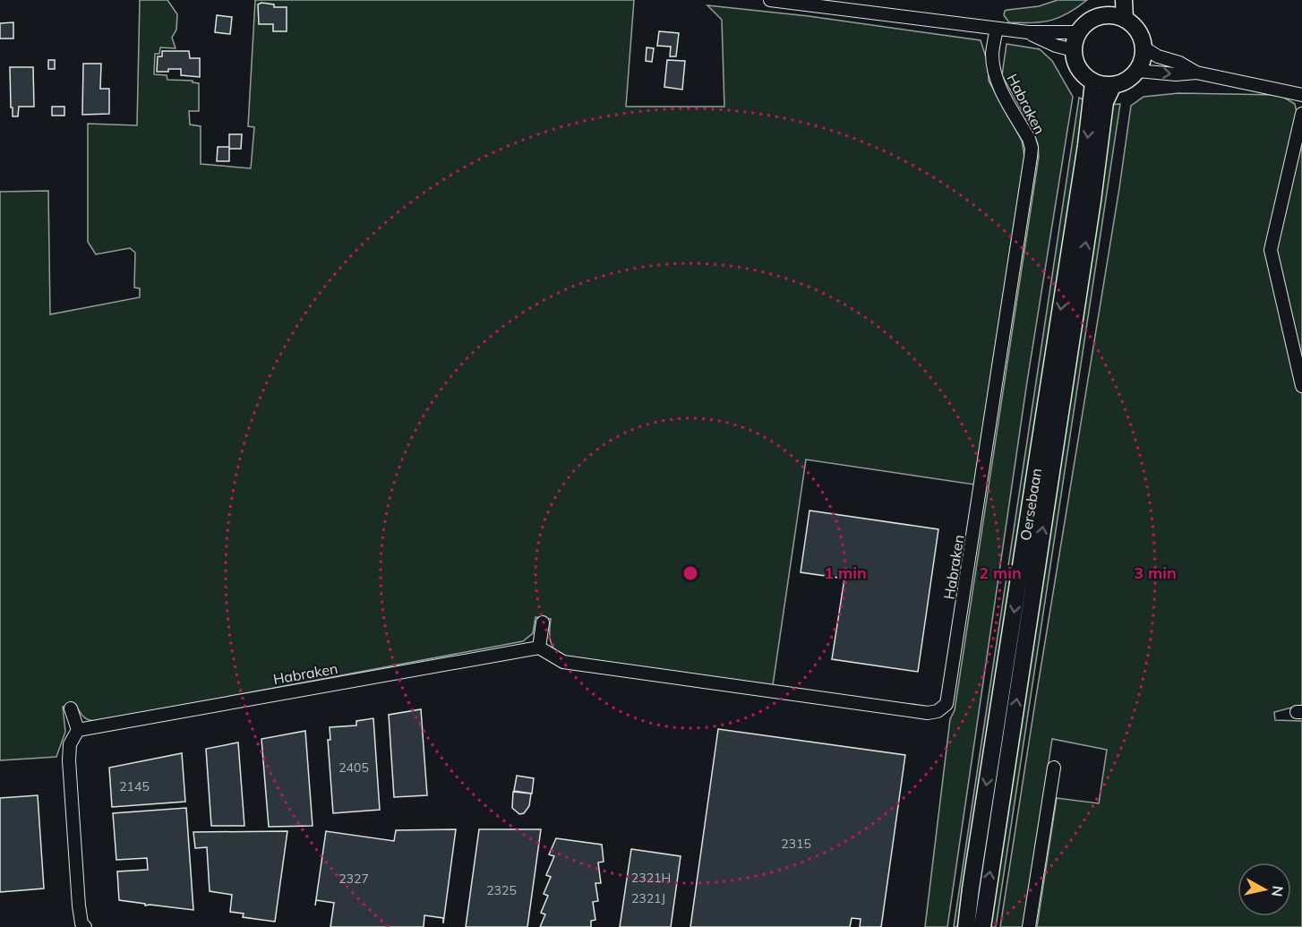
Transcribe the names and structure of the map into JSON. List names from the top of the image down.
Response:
{
  "streets": {
    "main road": ["Oersebaan"],
    "street": ["Habraken"]
  },
  "house_numbers": [
    "2405",
    "2145",
    "2315",
    "2321H",
    "2327",
    "2325",
    "2321J"
  ],
  "north": "right",
  "rings": ["1 min", "2 min", "3 min"]
}
